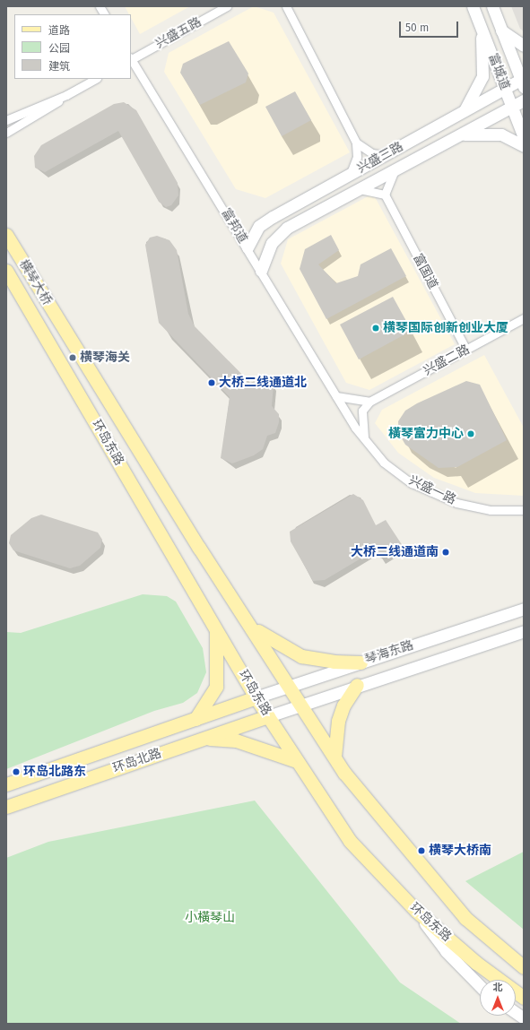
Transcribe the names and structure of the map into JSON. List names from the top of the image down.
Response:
{
  "streets": {
    "main road": ["横琴大桥", "环岛东路", "环岛北路"],
    "street": [
      "兴盛五路",
      "富城道",
      "兴盛三路",
      "富邦道",
      "富国道",
      "兴盛二路",
      "兴盛一路",
      "琴海东路"
    ]
  },
  "crossings": [
    ["富城道", "兴盛三路"],
    ["兴盛三路", "富邦道"],
    ["富邦道", "兴盛一路"],
    ["富国道", "兴盛二路"],
    ["横琴大桥", "环岛东路"],
    ["环岛东路", "琴海东路"],
    ["环岛东路", "环岛北路"],
    ["琴海东路", "环岛北路"]
  ],
  "parks": ["小橫琴山"],
  "places": [
    "横琴国际创新创业大厦",
    "横琴海关",
    "大桥二线通道北",
    "橫琴富力中心",
    "大桥二线通道南",
    "环岛北路东",
    "横琴大桥南"
  ],
  "legend": ["道路", "公园", "建筑"],
  "scale_bar": "50 m",
  "north": "top"
}
